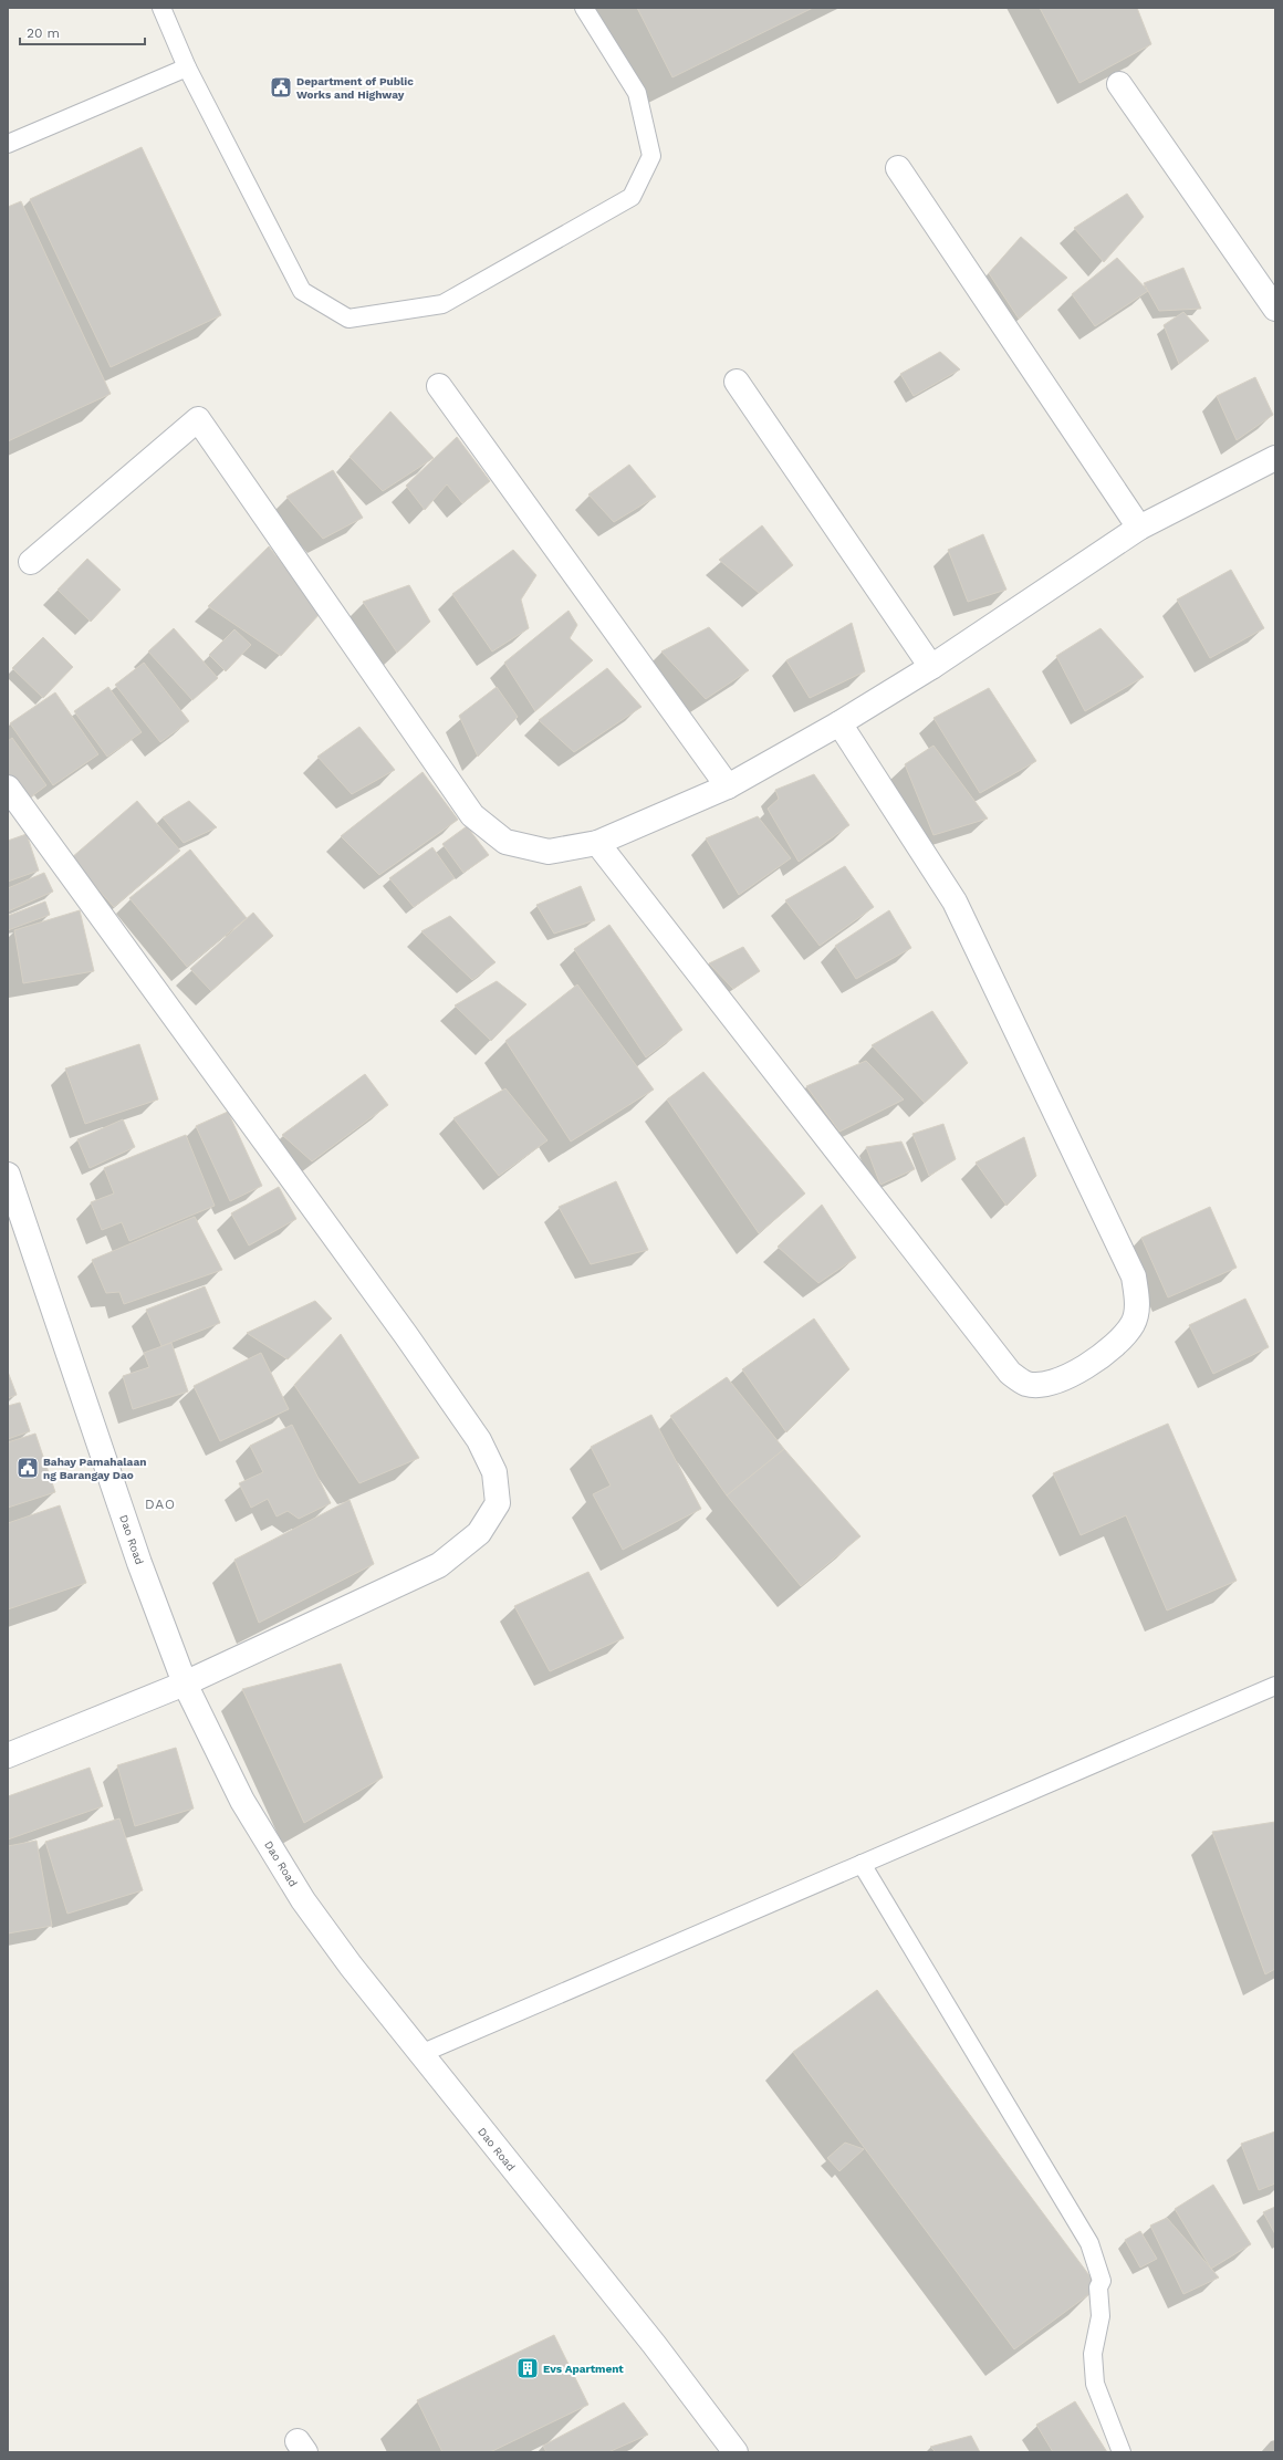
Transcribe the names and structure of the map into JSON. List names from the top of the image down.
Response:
{
  "streets": {
    "street": ["Dao Road"]
  },
  "districts": ["DAO"],
  "places": {
    "public building": ["Department of Public Works and Highway", "Bahay Pamahalaan ng Barangay Dao"],
    "building": ["Evs Apartment"]
  },
  "scale_bar": "20 m"
}
